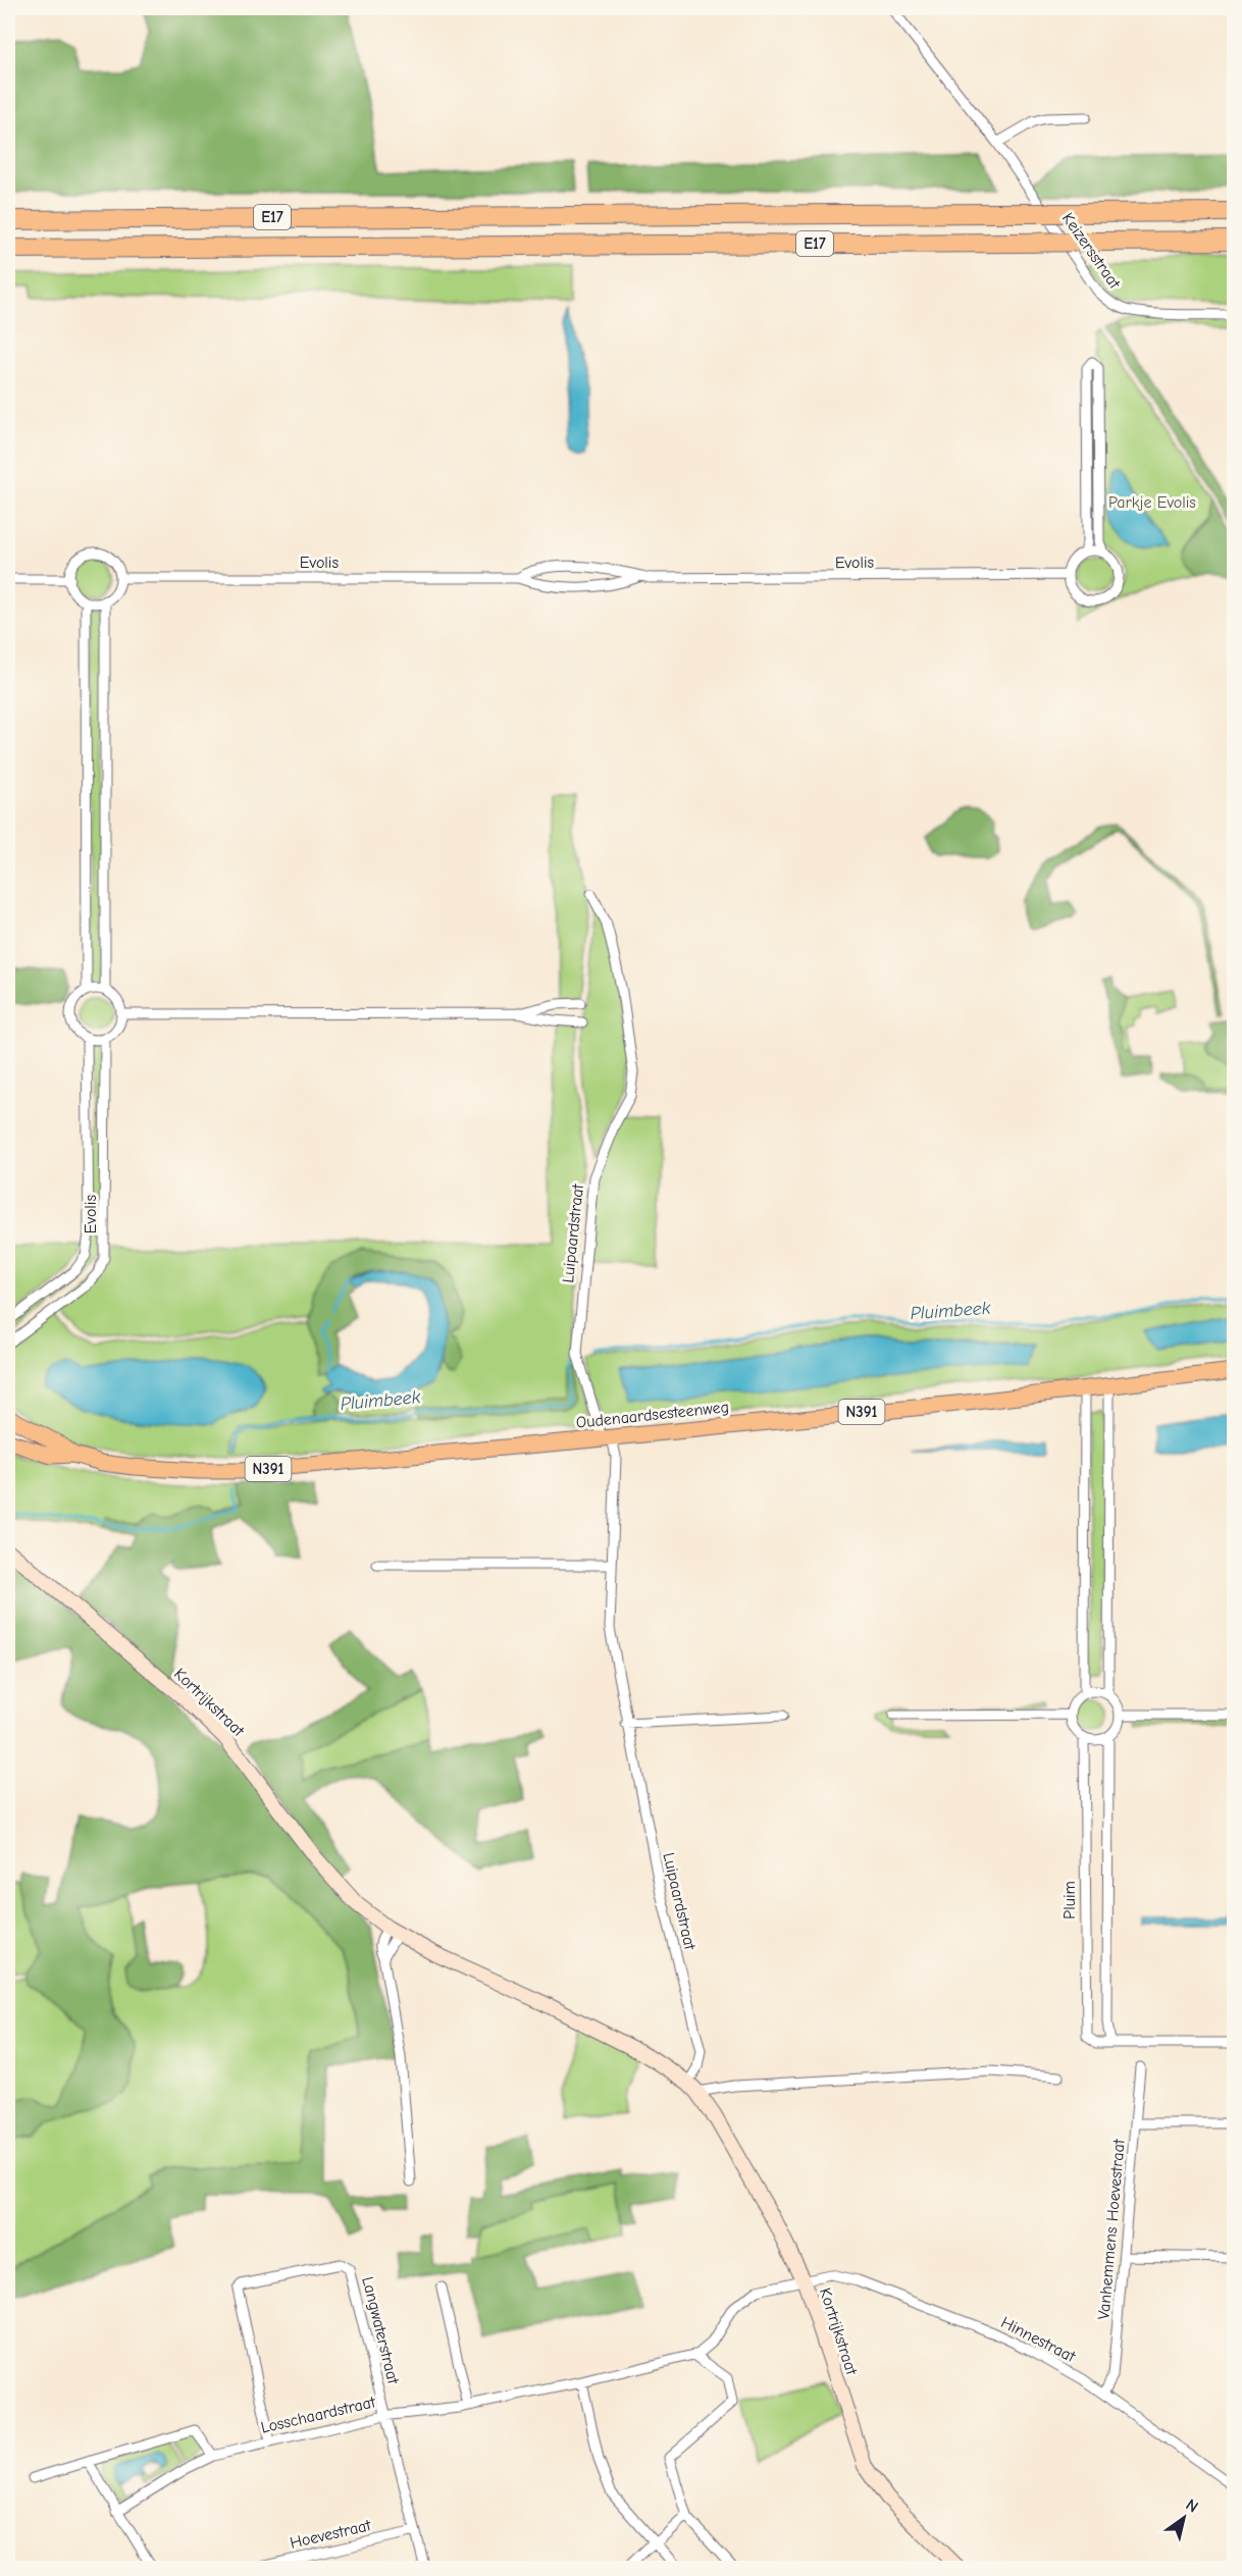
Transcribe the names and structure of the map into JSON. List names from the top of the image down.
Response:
{
  "streets": {
    "highway": ["E17"],
    "main road": ["N391", "Oudenaardsesteenweg", "Kortrijkstraat"],
    "street": [
      "Keizersstraat",
      "Evolis",
      "Luipaardstraat",
      "Pluim",
      "Vanhemmens Hoevestraat",
      "Langwaterstraat",
      "Hinnestraat",
      "Losschaardstraat",
      "Hoevestraat"
    ]
  },
  "crossings": [
    ["Luipaardstraat", "Oudenaardsesteenweg"],
    ["Luipaardstraat", "Kortrijkstraat"],
    ["Kortrijkstraat", "Hinnestraat"],
    ["Kortrijkstraat", "Losschaardstraat"],
    ["Vanhemmens Hoevestraat", "Hinnestraat"],
    ["Langwaterstraat", "Losschaardstraat"],
    ["Langwaterstraat", "Hoevestraat"],
    ["Hinnestraat", "Losschaardstraat"]
  ],
  "water": ["Pluimbeek"],
  "parks": ["Parkje Evolis"],
  "north": "top right"
}
